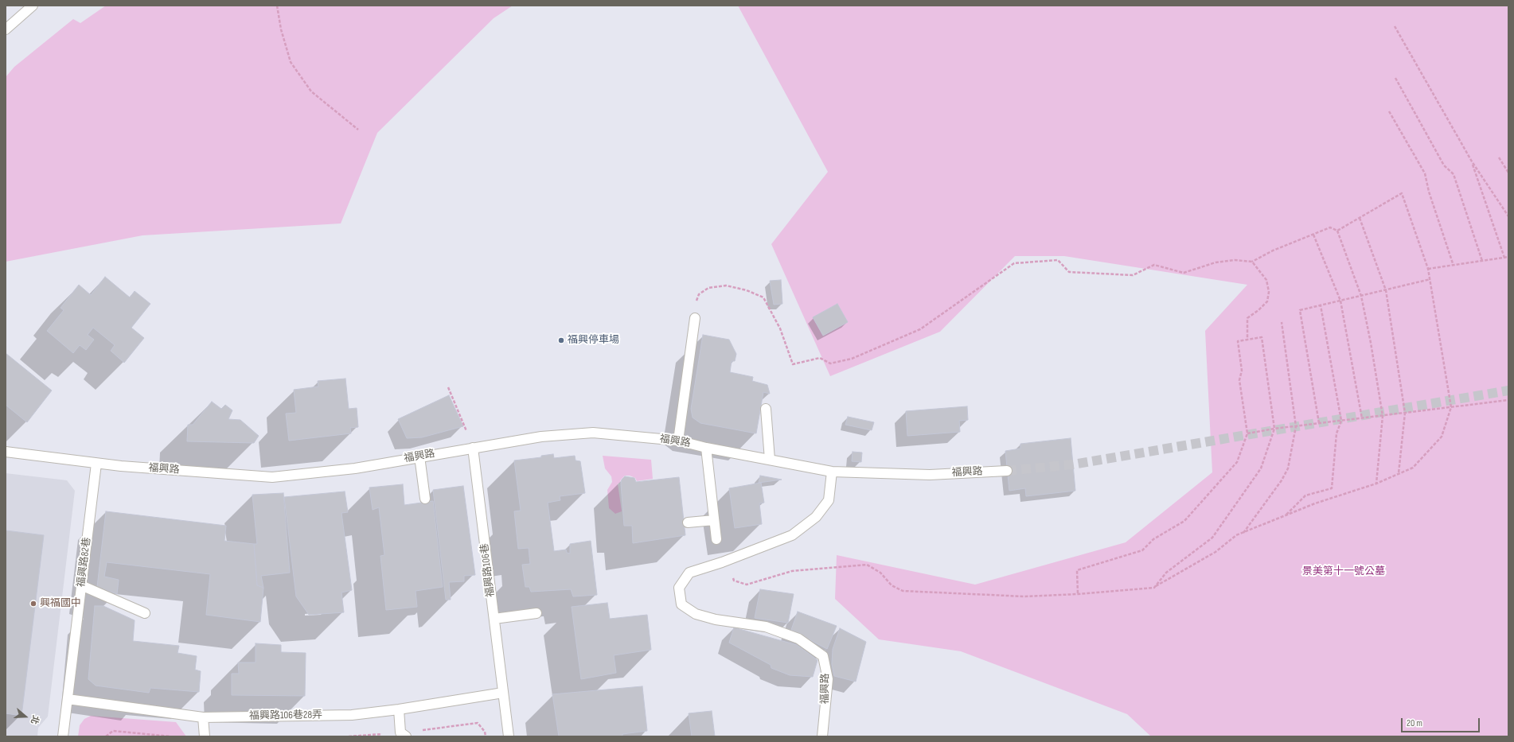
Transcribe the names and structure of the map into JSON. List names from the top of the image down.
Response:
{
  "streets": {
    "street": [
      "福興路",
      "福興路82巷",
      "福興路106巷",
      "福興路106巷28弄"
    ]
  },
  "crossings": [
    ["福興路", "福興路82巷"],
    ["福興路", "福興路106巷"],
    ["福興路82巷", "福興路106巷28弄"],
    ["福興路106巷", "福興路106巷28弄"]
  ],
  "parks": ["景美第十一號公墓"],
  "places": ["福興停車場", "興福國中"],
  "scale_bar": "20 m",
  "north": "right"
}
